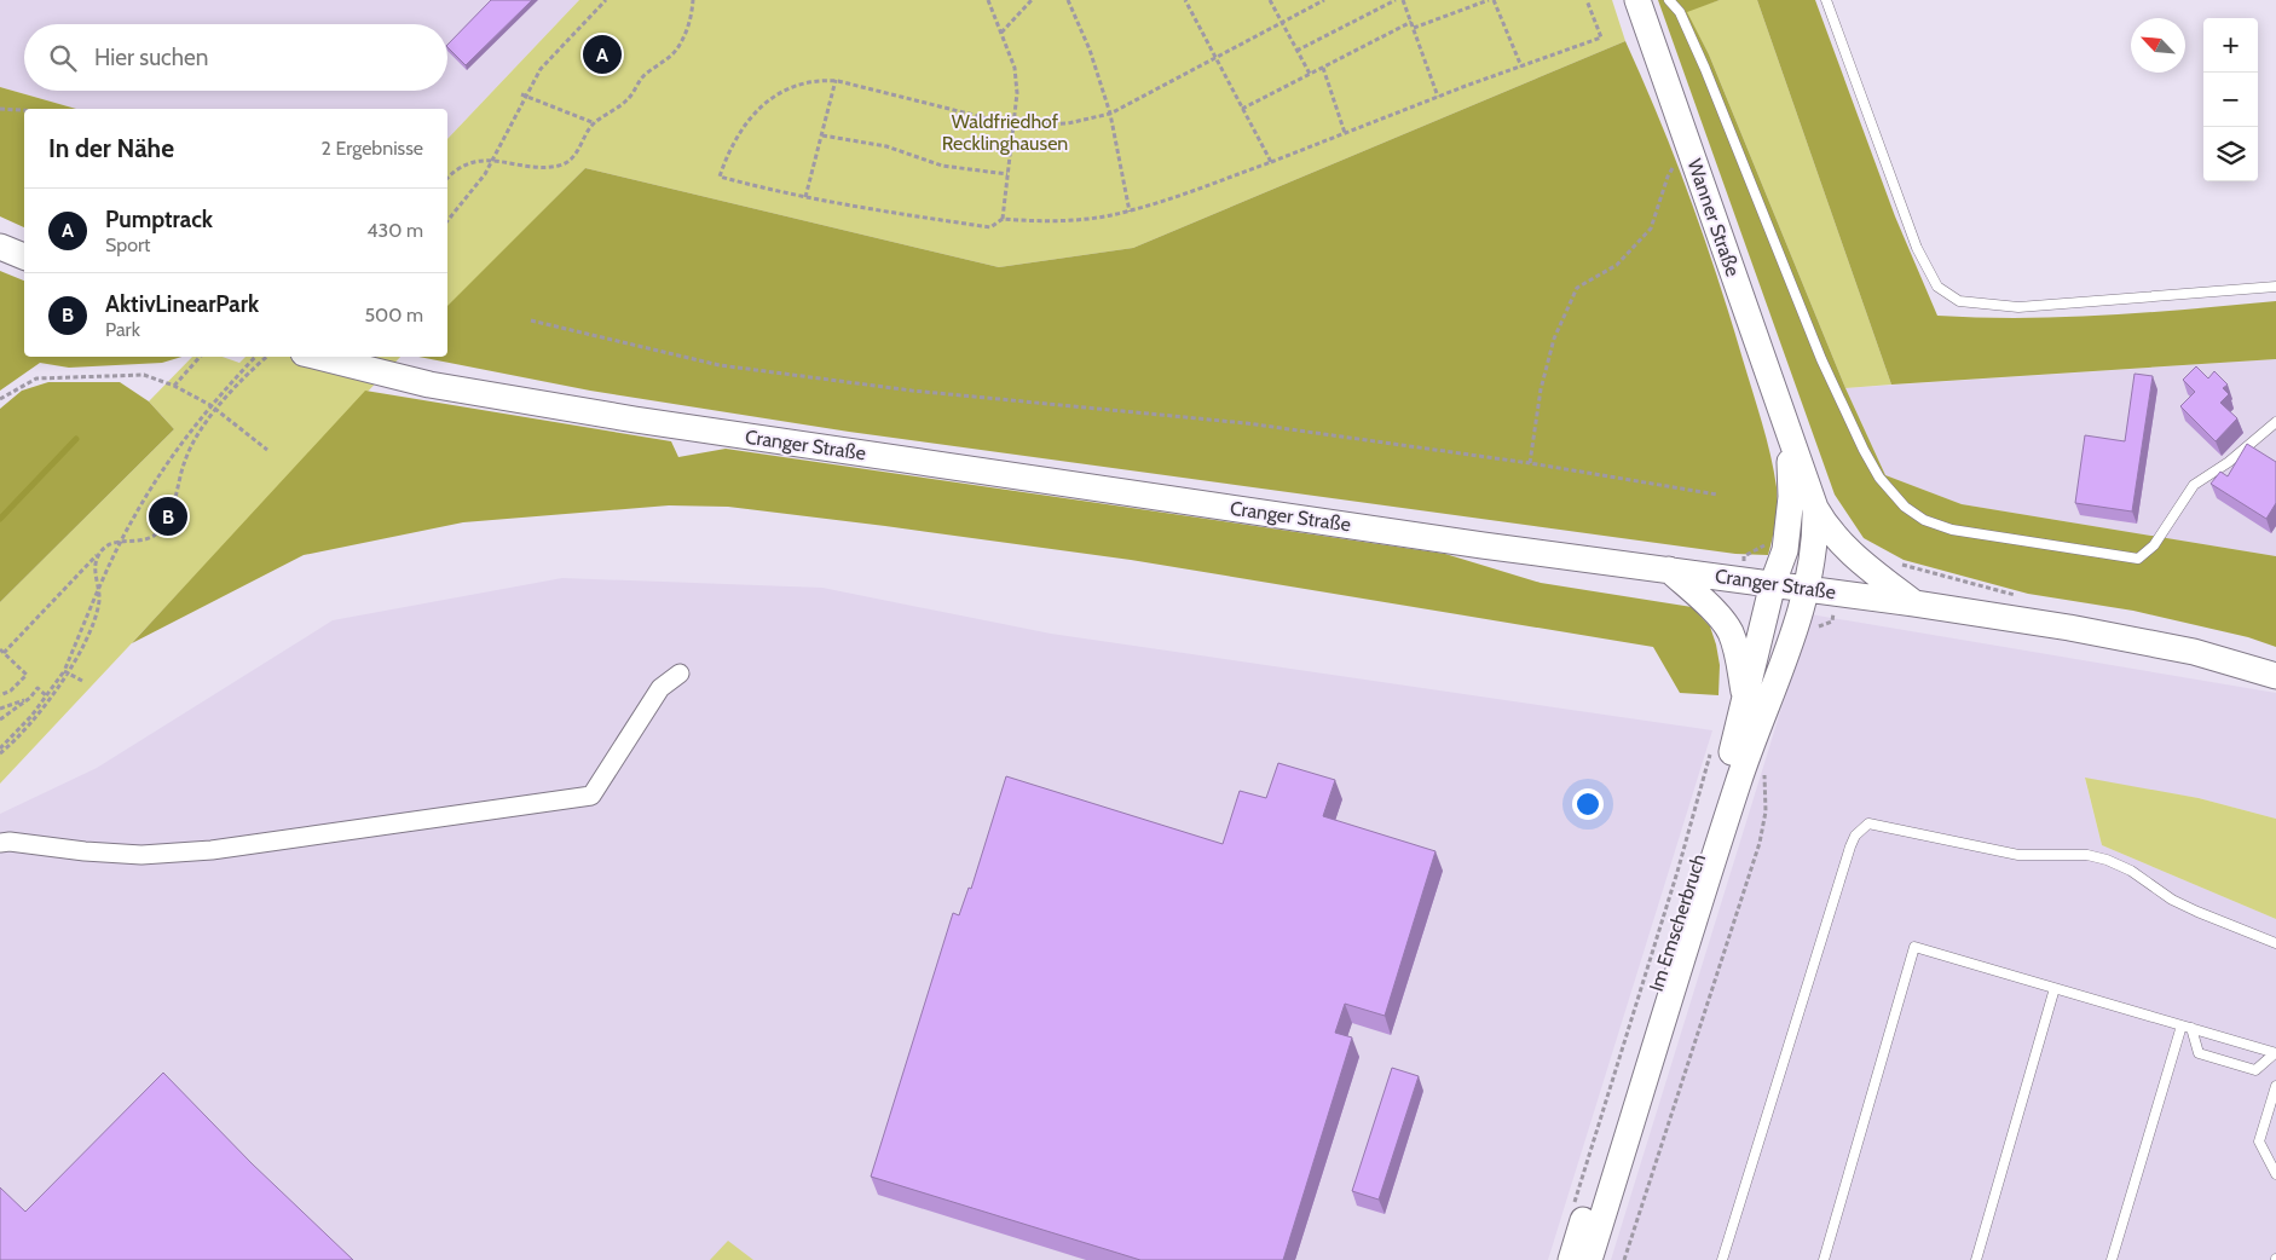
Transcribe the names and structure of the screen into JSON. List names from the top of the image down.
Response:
{
  "streets": {
    "main road": ["Wanner Straße", "Cranger Straße", "Im Emscherbruch"]
  },
  "crossings": [
    ["Wanner Straße", "Cranger Straße"],
    ["Wanner Straße", "Im Emscherbruch"],
    ["Cranger Straße", "Im Emscherbruch"]
  ],
  "parks": ["Waldfriedhof Recklinghausen"],
  "north": "top left",
  "page": {
    "map_buttons": ["+", "−"],
    "search": "Hier suchen",
    "pins": ["A", "B"],
    "heading": ["In der Nähe", "2 Ergebnisse"],
    "list": [
      {
        "mark": "A",
        "name": "Pumptrack",
        "note": "Sport",
        "value": "430 m"
      },
      {
        "mark": "B",
        "name": "AktivLinearPark",
        "note": "Park",
        "value": "500 m"
      }
    ]
  }
}
